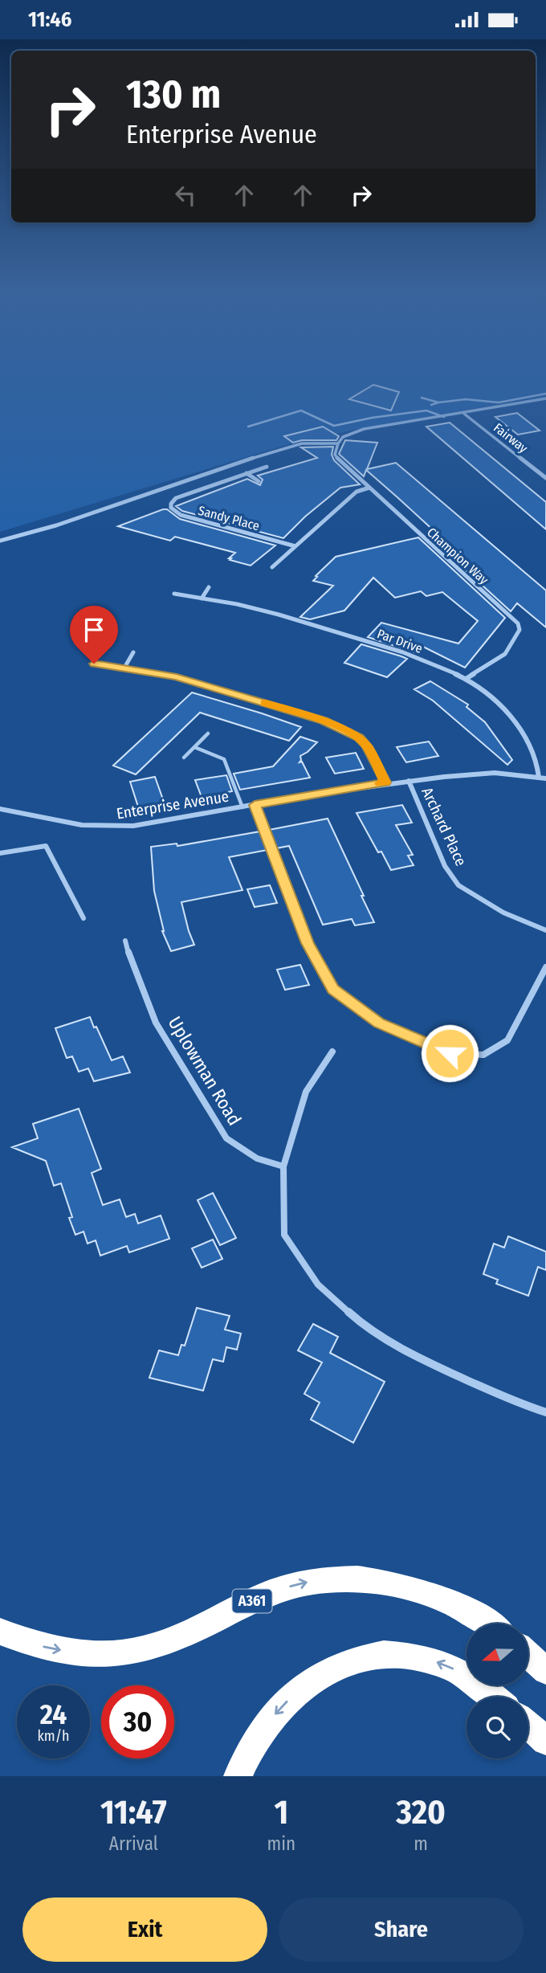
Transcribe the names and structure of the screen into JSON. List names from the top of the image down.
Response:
{
  "streets": {
    "highway": ["A361"],
    "street": [
      "Fairway",
      "Sandy Place",
      "Champion Way",
      "Par Drive",
      "Enterprise Avenue",
      "Archard Place",
      "Uplowman Road"
    ]
  },
  "crossings": [
    ["Champion Way", "Par Drive"],
    ["Par Drive", "Enterprise Avenue"],
    ["Enterprise Avenue", "Archard Place"]
  ],
  "north": "left",
  "page": {
    "status": "11:46",
    "turn": ["130 m", "Enterprise Avenue"],
    "speed": "24 km/h",
    "limit": "30",
    "eta": [
      "11:47",
      "Arrival",
      "1",
      "min",
      "320",
      "m"
    ],
    "buttons": ["Exit", "Share"]
  }
}
